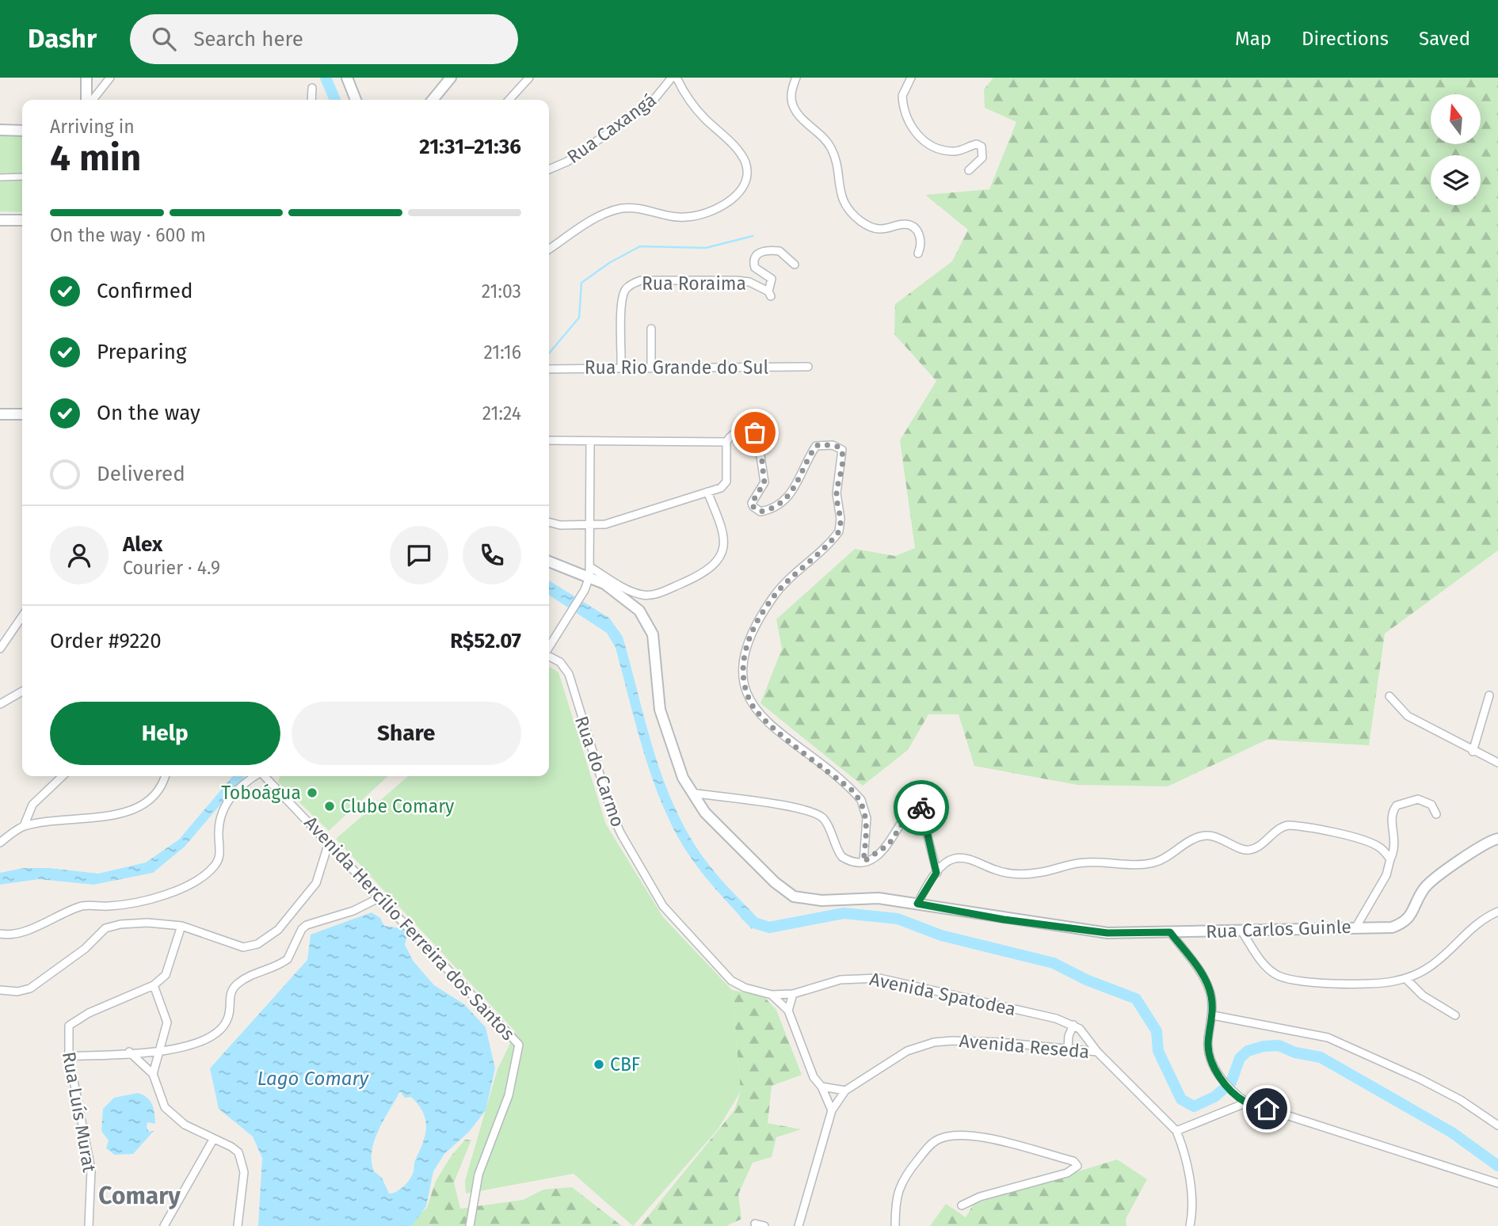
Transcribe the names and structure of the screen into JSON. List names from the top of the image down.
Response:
{
  "streets": {
    "street": [
      "Rua Caxangá",
      "Rua Roraima",
      "Rua Rio Grande do Sul",
      "Rua do Carmo",
      "Avenida Hercílio Ferreira dos Santos",
      "Rua Carlos Guinle",
      "Avenida Spatodea",
      "Avenida Reseda",
      "Rua Luís Murat"
    ]
  },
  "crossings": [
    ["Rua Roraima", "Rua Rio Grande do Sul"],
    ["Rua do Carmo", "Avenida Spatodea"],
    ["Rua do Carmo", "Avenida Reseda"],
    ["Avenida Spatodea", "Avenida Reseda"]
  ],
  "districts": ["Comary"],
  "water": ["Lago Comary"],
  "places": ["Toboágua", "Clube Comary", "CBF"],
  "north": "top",
  "page": {
    "header": "Dashr",
    "search": "Search here",
    "nav": ["Map", "Directions", "Saved"],
    "heading": ["4 min", "Arriving in", "21:31–21:36"],
    "panel": [
      "Alex",
      "Courier · 4.9",
      "Order #9220",
      "R$52.07"
    ],
    "bar": "On the way · 600 m",
    "list": [
      ["Confirmed", "21:03"],
      ["Preparing", "21:16"],
      ["On the way", "21:24"],
      "Delivered"
    ],
    "buttons": ["Help", "Share"]
  }
}
